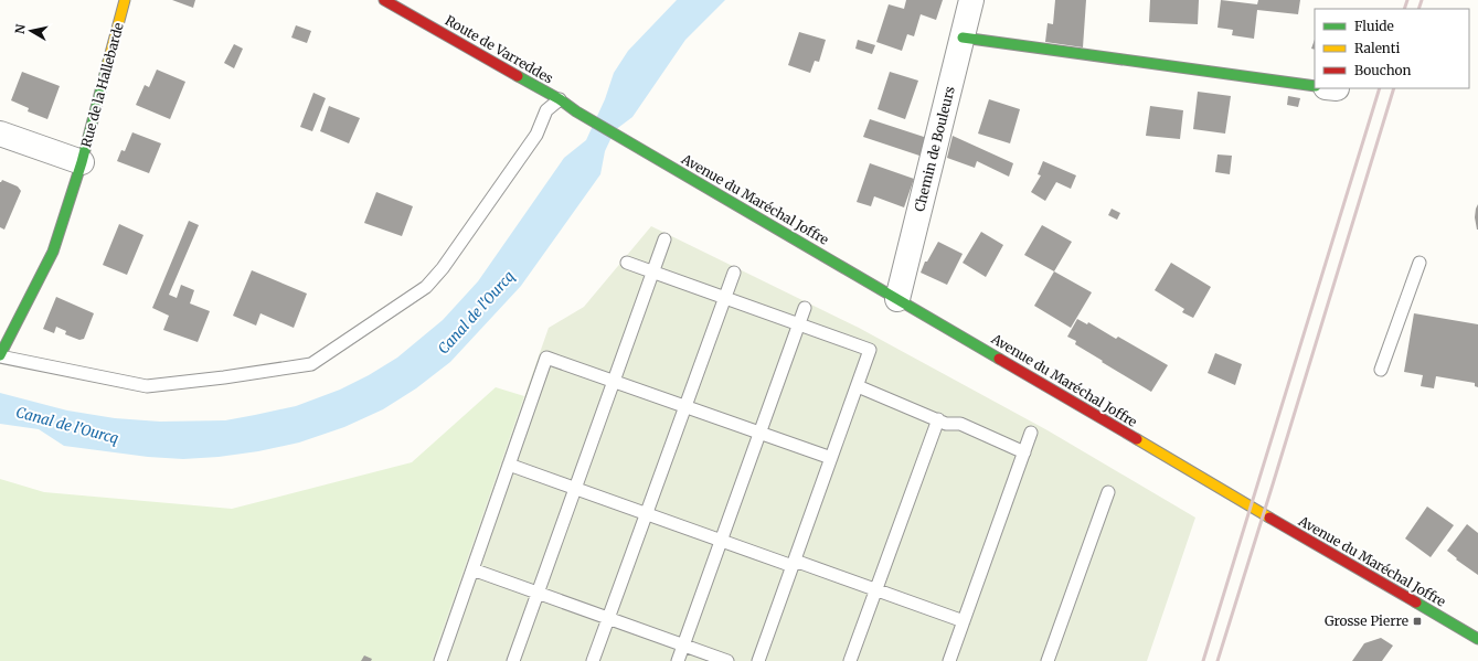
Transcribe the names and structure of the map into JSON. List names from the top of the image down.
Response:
{
  "streets": {
    "main road": ["Route de Varreddes", "Rue de la Hallebarde", "Avenue du Maréchal Joffre"],
    "street": ["Chemin de Bouleurs"]
  },
  "crossings": [
    ["Route de Varreddes", "Avenue du Maréchal Joffre"],
    ["Chemin de Bouleurs", "Avenue du Maréchal Joffre"]
  ],
  "water": ["Canal de l'Ourcq"],
  "places": {
    "transit": ["Grosse Pierre"]
  },
  "legend": ["Fluide", "Ralenti", "Bouchon"],
  "north": "left"
}
